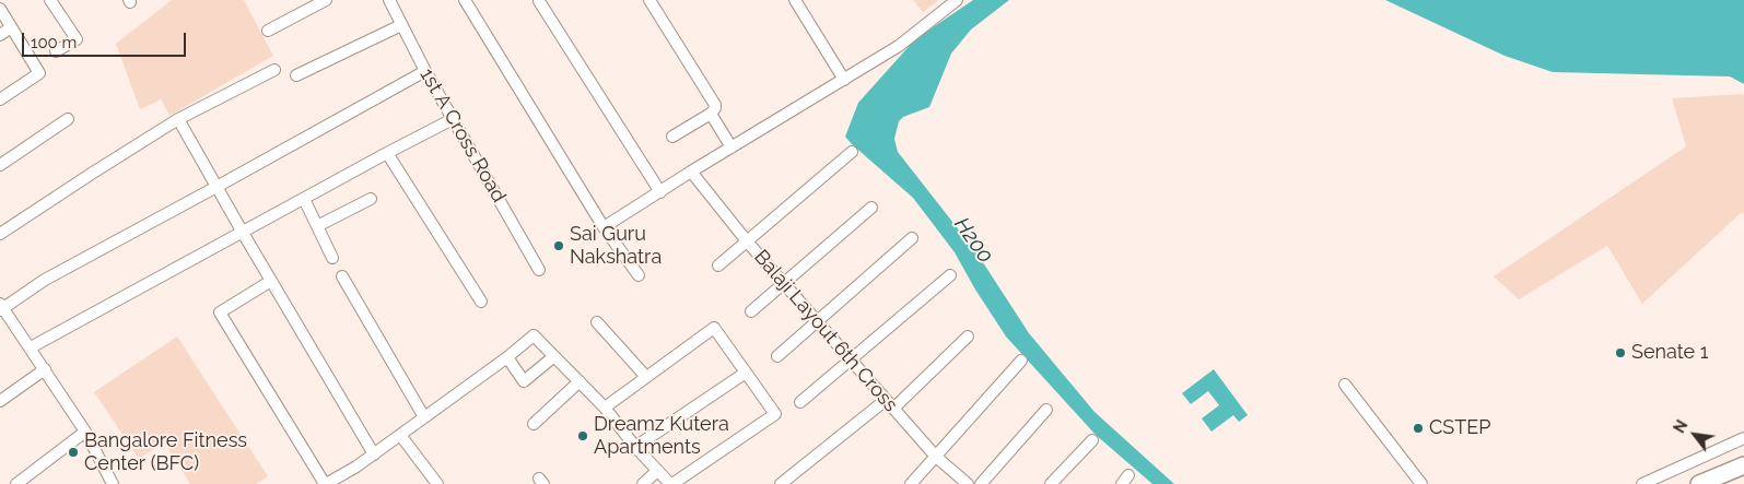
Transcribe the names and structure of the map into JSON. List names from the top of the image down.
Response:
{
  "streets": {
    "street": ["1st A Cross Road", "Balaji Layout 6th Cross"]
  },
  "water": ["H200"],
  "places": [
    "Sai Guru Nakshatra",
    "Senate 1",
    "CSTEP",
    "Dreamz Kutera Apartments",
    "Bangalore Fitness Center (BFC)"
  ],
  "scale_bar": "100 m",
  "north": "top left"
}
